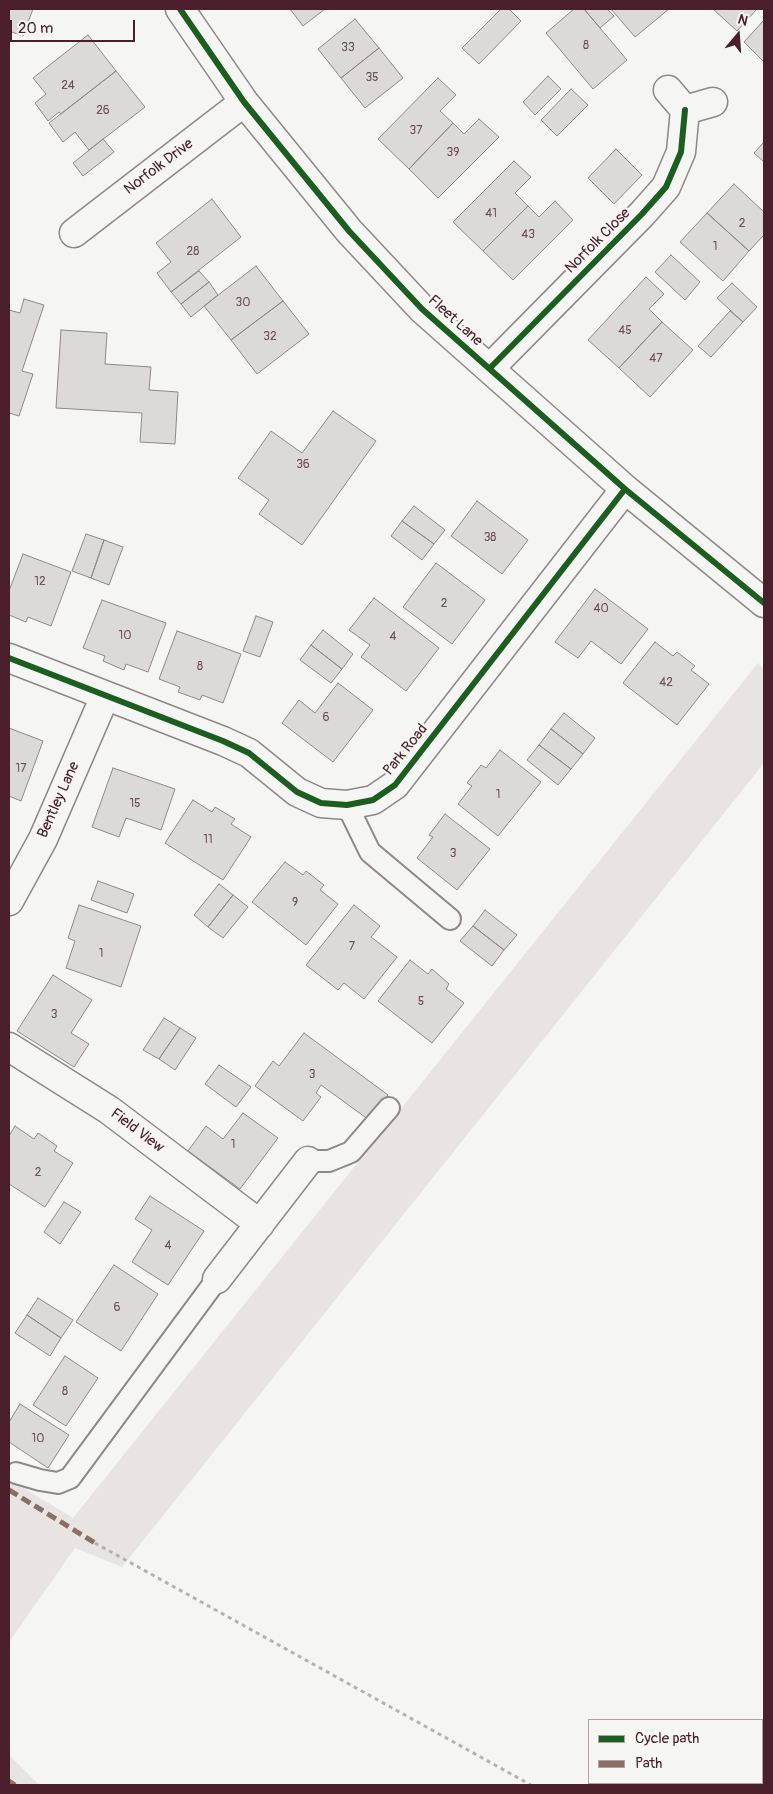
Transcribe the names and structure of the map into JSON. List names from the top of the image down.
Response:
{
  "streets": {
    "street": [
      "Norfolk Drive",
      "Norfolk Close",
      "Fleet Lane",
      "Park Road",
      "Bentley Lane",
      "Field View"
    ]
  },
  "crossings": [
    ["Norfolk Drive", "Fleet Lane"],
    ["Norfolk Close", "Fleet Lane"],
    ["Fleet Lane", "Park Road"],
    ["Park Road", "Bentley Lane"]
  ],
  "house_numbers": [
    "8",
    "33",
    "35",
    "24",
    "26",
    "37",
    "39",
    "41",
    "2",
    "43",
    "1",
    "28",
    "30",
    "45",
    "32",
    "47",
    "36",
    "38",
    "12",
    "2",
    "40",
    "10",
    "4",
    "8",
    "42",
    "6",
    "17",
    "1",
    "15",
    "11",
    "3",
    "9",
    "7",
    "1",
    "5",
    "3",
    "3",
    "1",
    "2",
    "4",
    "6",
    "8",
    "10"
  ],
  "legend": ["Cycle path", "Path"],
  "scale_bar": "20 m",
  "north": "top"
}
